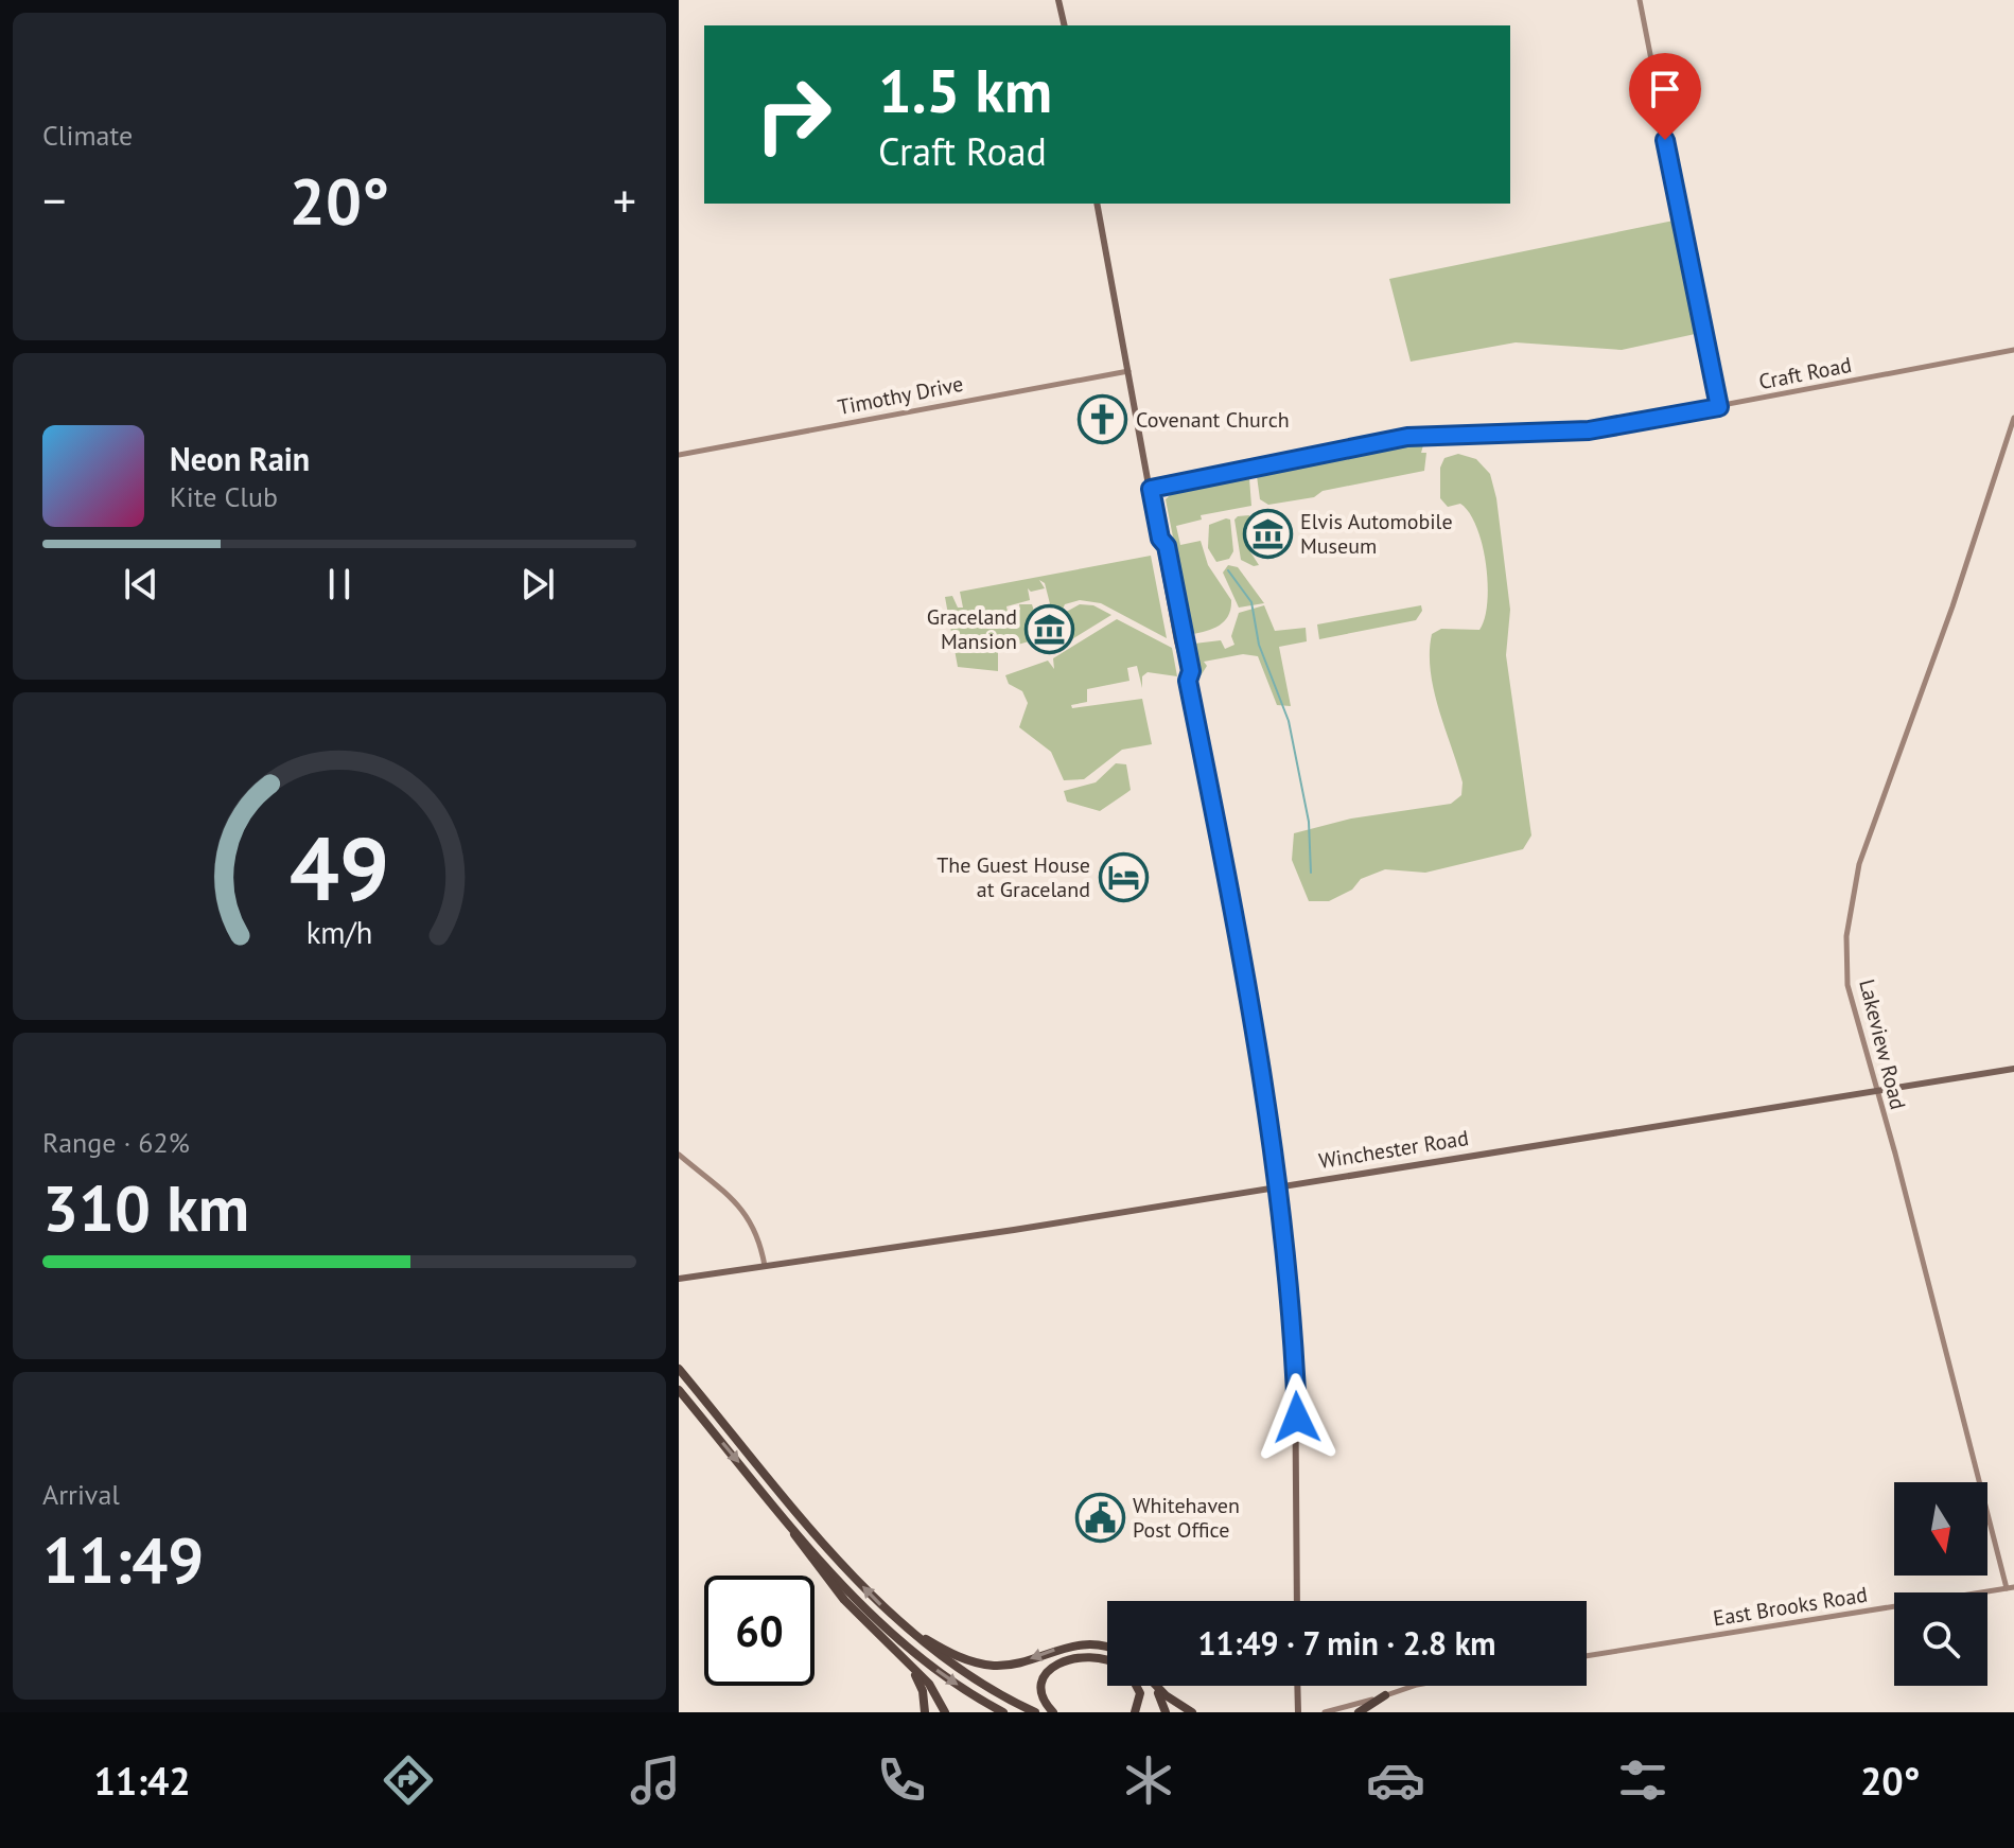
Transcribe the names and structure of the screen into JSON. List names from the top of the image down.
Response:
{
  "streets": {
    "main road": ["Winchester Road"],
    "street": [
      "Craft Road",
      "Timothy Drive",
      "Lakeview Road",
      "East Brooks Road"
    ]
  },
  "crossings": [
    ["Lakeview Road", "Winchester Road"],
    ["Lakeview Road", "East Brooks Road"]
  ],
  "places": {
    "church": ["Covenant Church"],
    "museum": ["Elvis Automobile Museum", "Graceland Mansion"],
    "hotel": ["The Guest House at Graceland"],
    "public building": ["Whitehaven Post Office"]
  },
  "north": "bottom",
  "page": {
    "tile": [
      "Climate",
      ["Range · 62%", "310 km"],
      ["Arrival", "11:49"]
    ],
    "turn": ["1.5 km", "Craft Road"],
    "heat": ["−", "20°", "+"],
    "song": ["Neon Rain", "Kite Club"],
    "limit": "60",
    "trip": "11:49 · 7 min · 2.8 km",
    "tabs": ["11:42", "20°"],
    "gauge": ["49", "km/h"]
  }
}
